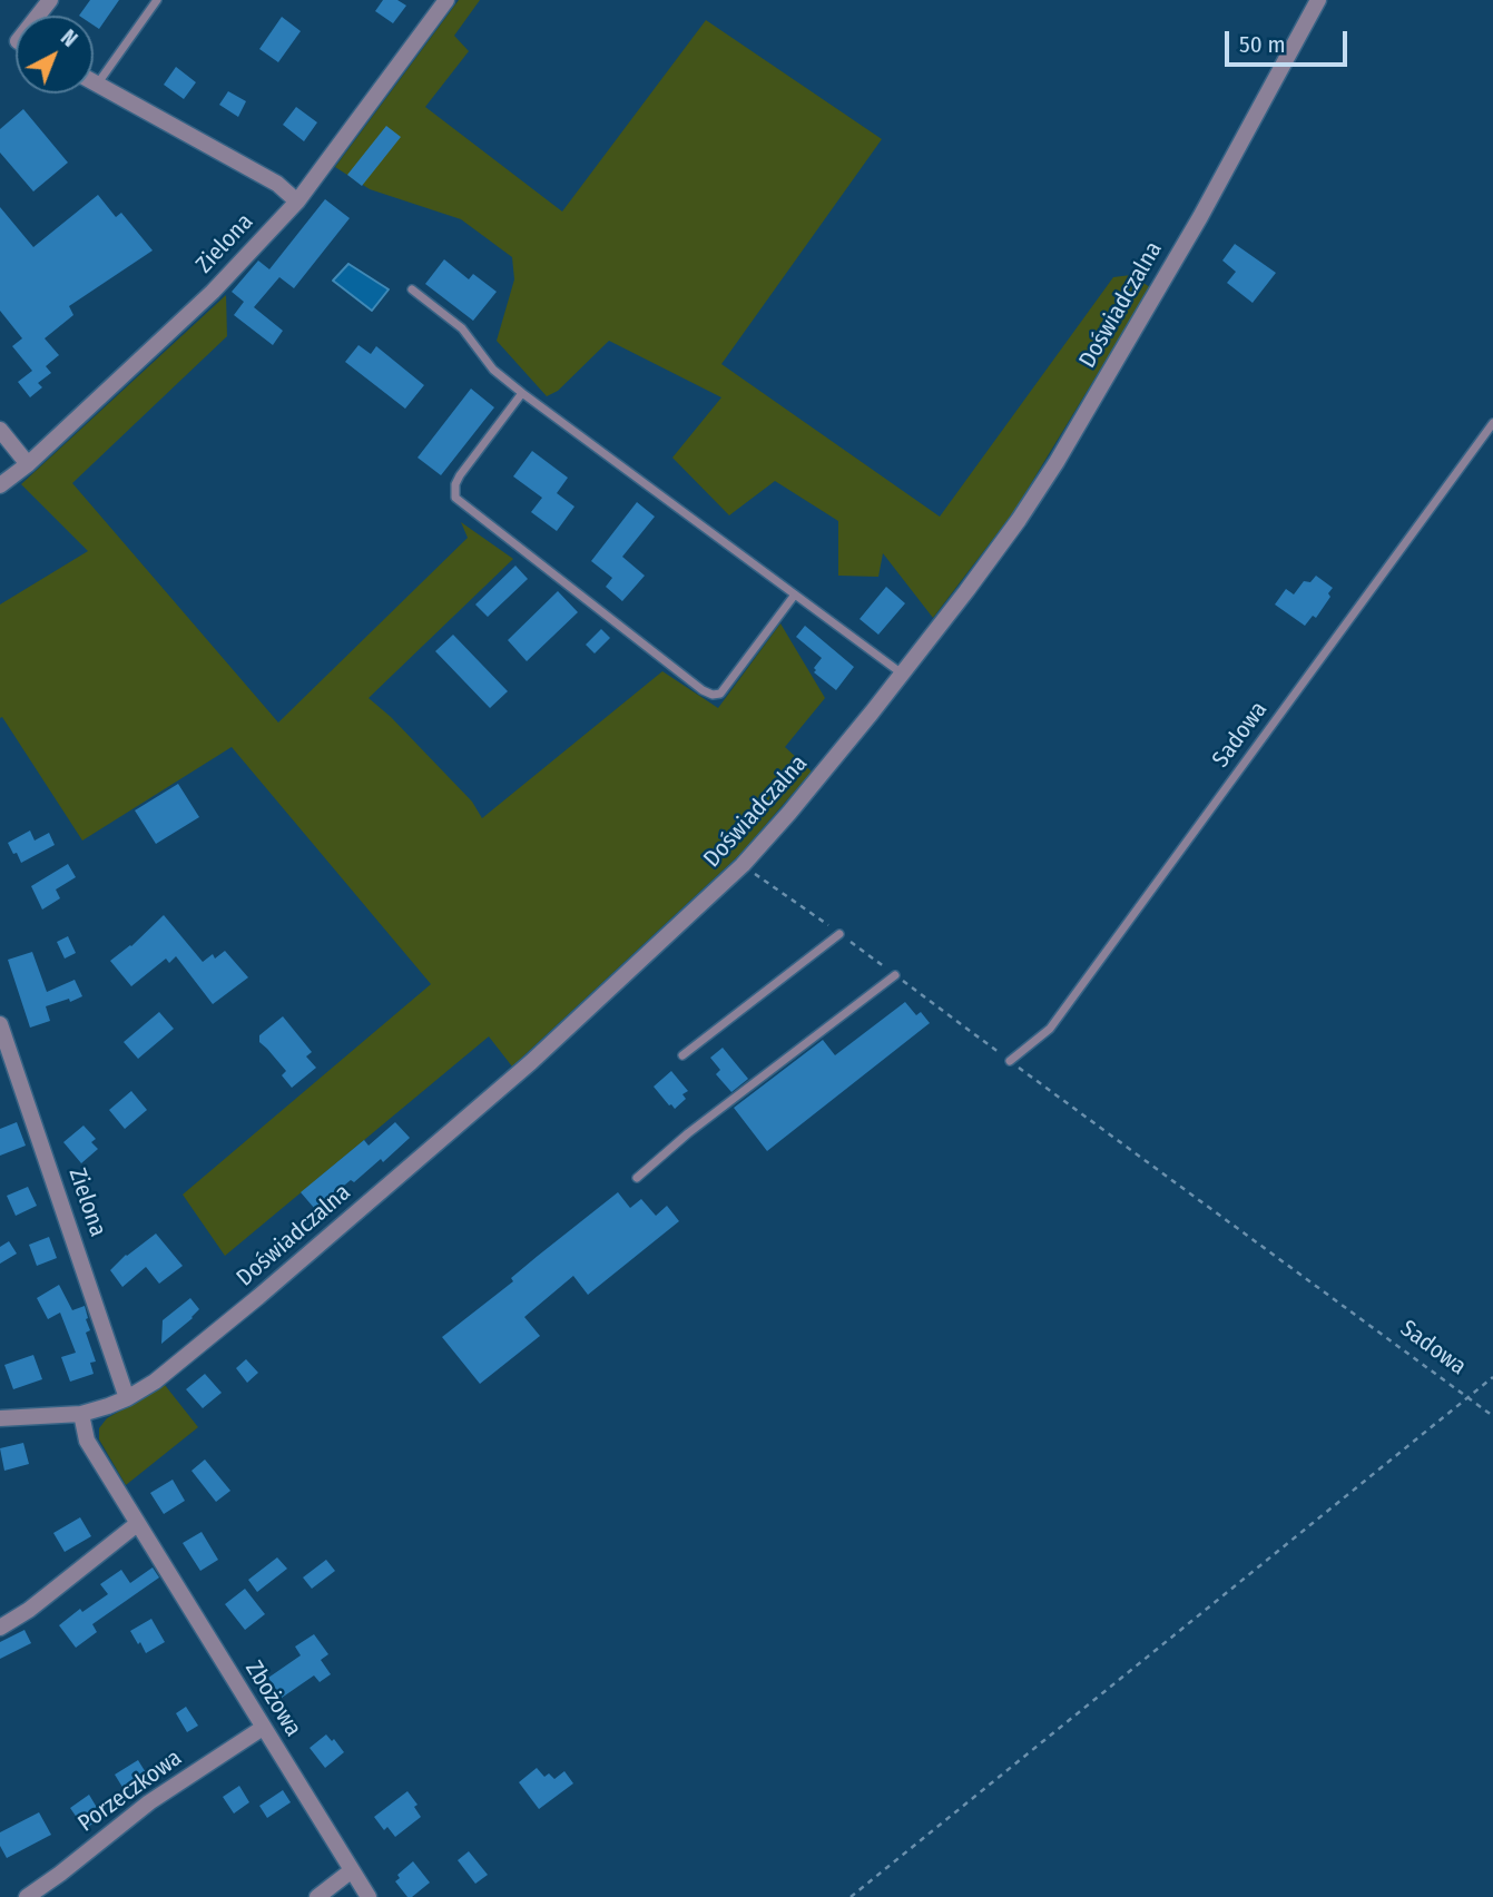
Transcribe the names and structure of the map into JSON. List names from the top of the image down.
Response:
{
  "streets": {
    "street": [
      "Zielona",
      "Doświadczalna",
      "Zbożowa",
      "Porzeczkowa"
    ],
    "lane": ["Sadowa"]
  },
  "crossings": [
    ["Zielona", "Doświadczalna"],
    ["Doświadczalna", "Sadowa"],
    ["Doświadczalna", "Zbożowa"],
    ["Zbożowa", "Porzeczkowa"]
  ],
  "scale_bar": "50 m",
  "north": "top right"
}
